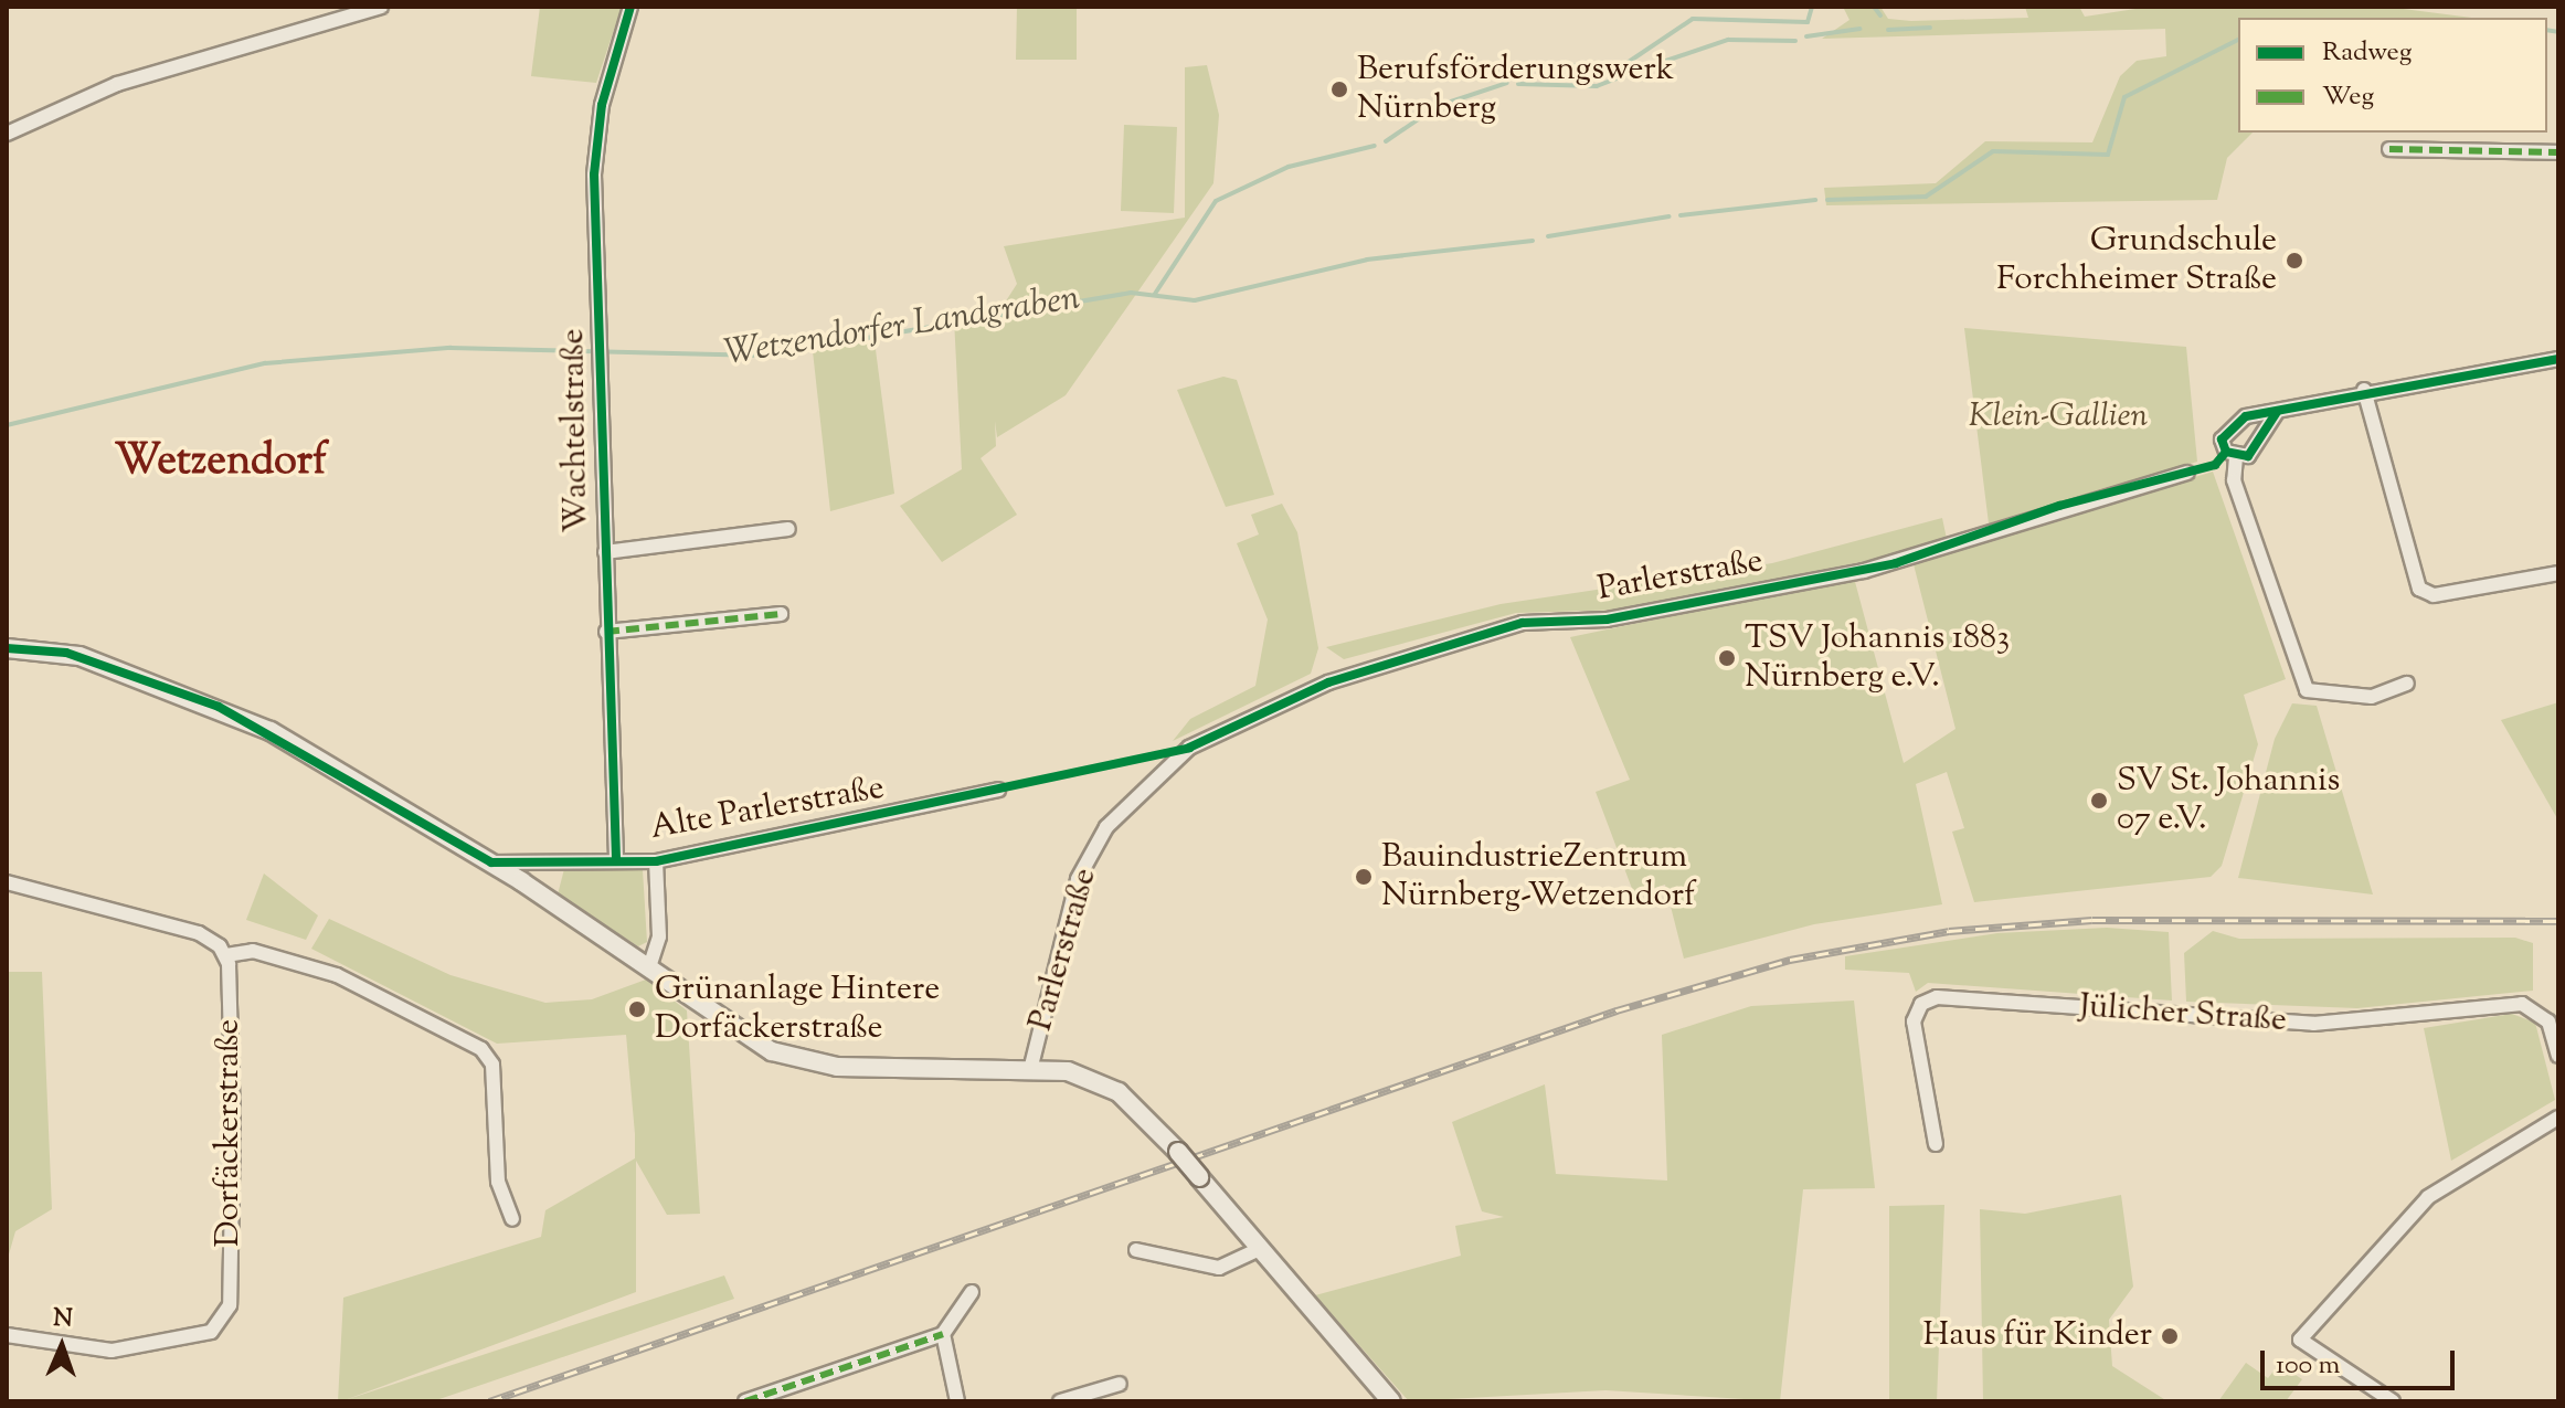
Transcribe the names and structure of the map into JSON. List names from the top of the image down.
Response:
{
  "streets": {
    "street": [
      "Wachtelstraße",
      "Parlerstraße",
      "Alte Parlerstraße",
      "Jülicher Straße",
      "Dorfäckerstraße"
    ]
  },
  "crossings": [
    ["Wachtelstraße", "Alte Parlerstraße"]
  ],
  "districts": ["Wetzendorf"],
  "water": ["Wetzendorfer Landgraben"],
  "parks": ["Klein-Gallien"],
  "places": [
    "Berufsförderungswerk Nürnberg",
    "Grundschule Forchheimer Straße",
    "TSV Johannis 1883 Nürnberg e.V.",
    "SV St. Johannis 07 e.V.",
    "BauindustrieZentrum Nürnberg-Wetzendorf",
    "Grünanlage Hintere Dorfäckerstraße",
    "Haus für Kinder"
  ],
  "legend": ["Radweg", "Weg"],
  "scale_bar": "100 m",
  "north": "top"
}
